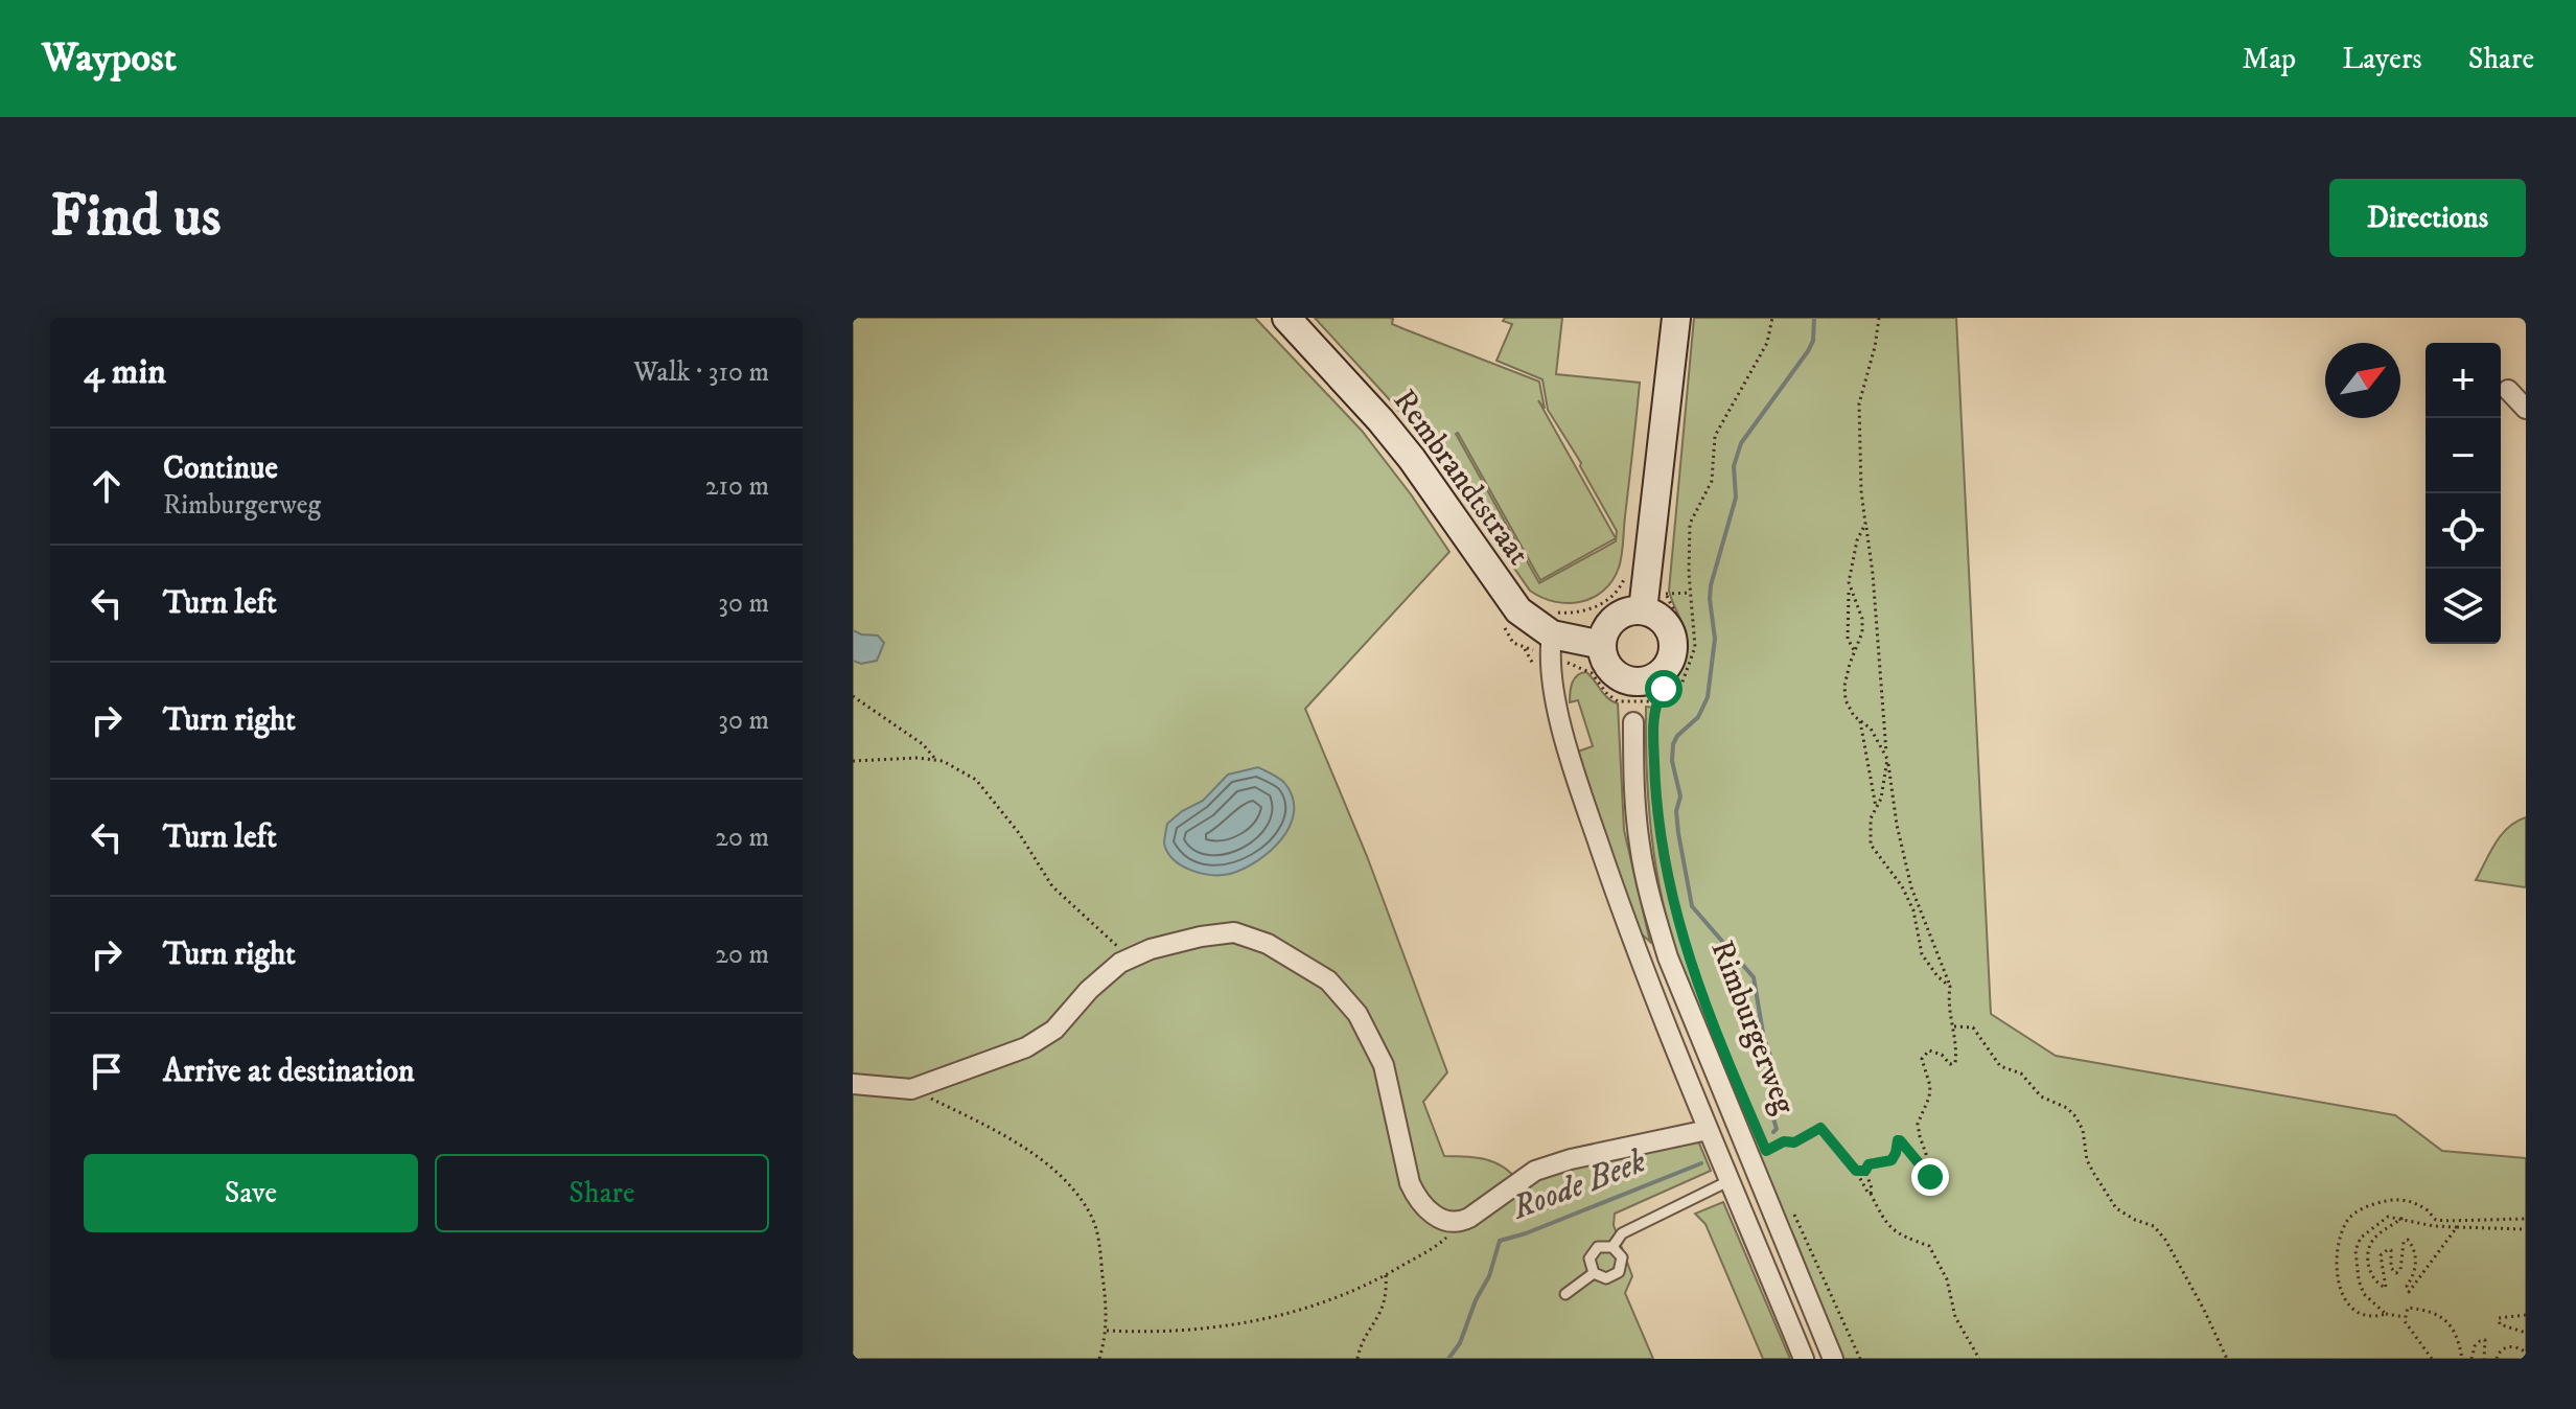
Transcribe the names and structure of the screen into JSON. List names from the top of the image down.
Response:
{
  "streets": {
    "street": ["Rembrandtstraat", "Rimburgerweg"]
  },
  "water": ["Roode Beek"],
  "north": "top right",
  "page": {
    "header": "Waypost",
    "nav": ["Map", "Layers", "Share"],
    "buttons": [
      "Directions",
      ["Save", "Share"]
    ],
    "title": "Find us",
    "heading": ["4 min", "Walk · 310 m"],
    "map_buttons": ["+", "−"],
    "list": [
      ["Continue", "Rimburgerweg", "210 m"],
      ["Turn left", "30 m"],
      ["Turn right", "30 m"],
      ["Turn left", "20 m"],
      ["Turn right", "20 m"],
      "Arrive at destination"
    ]
  }
}
